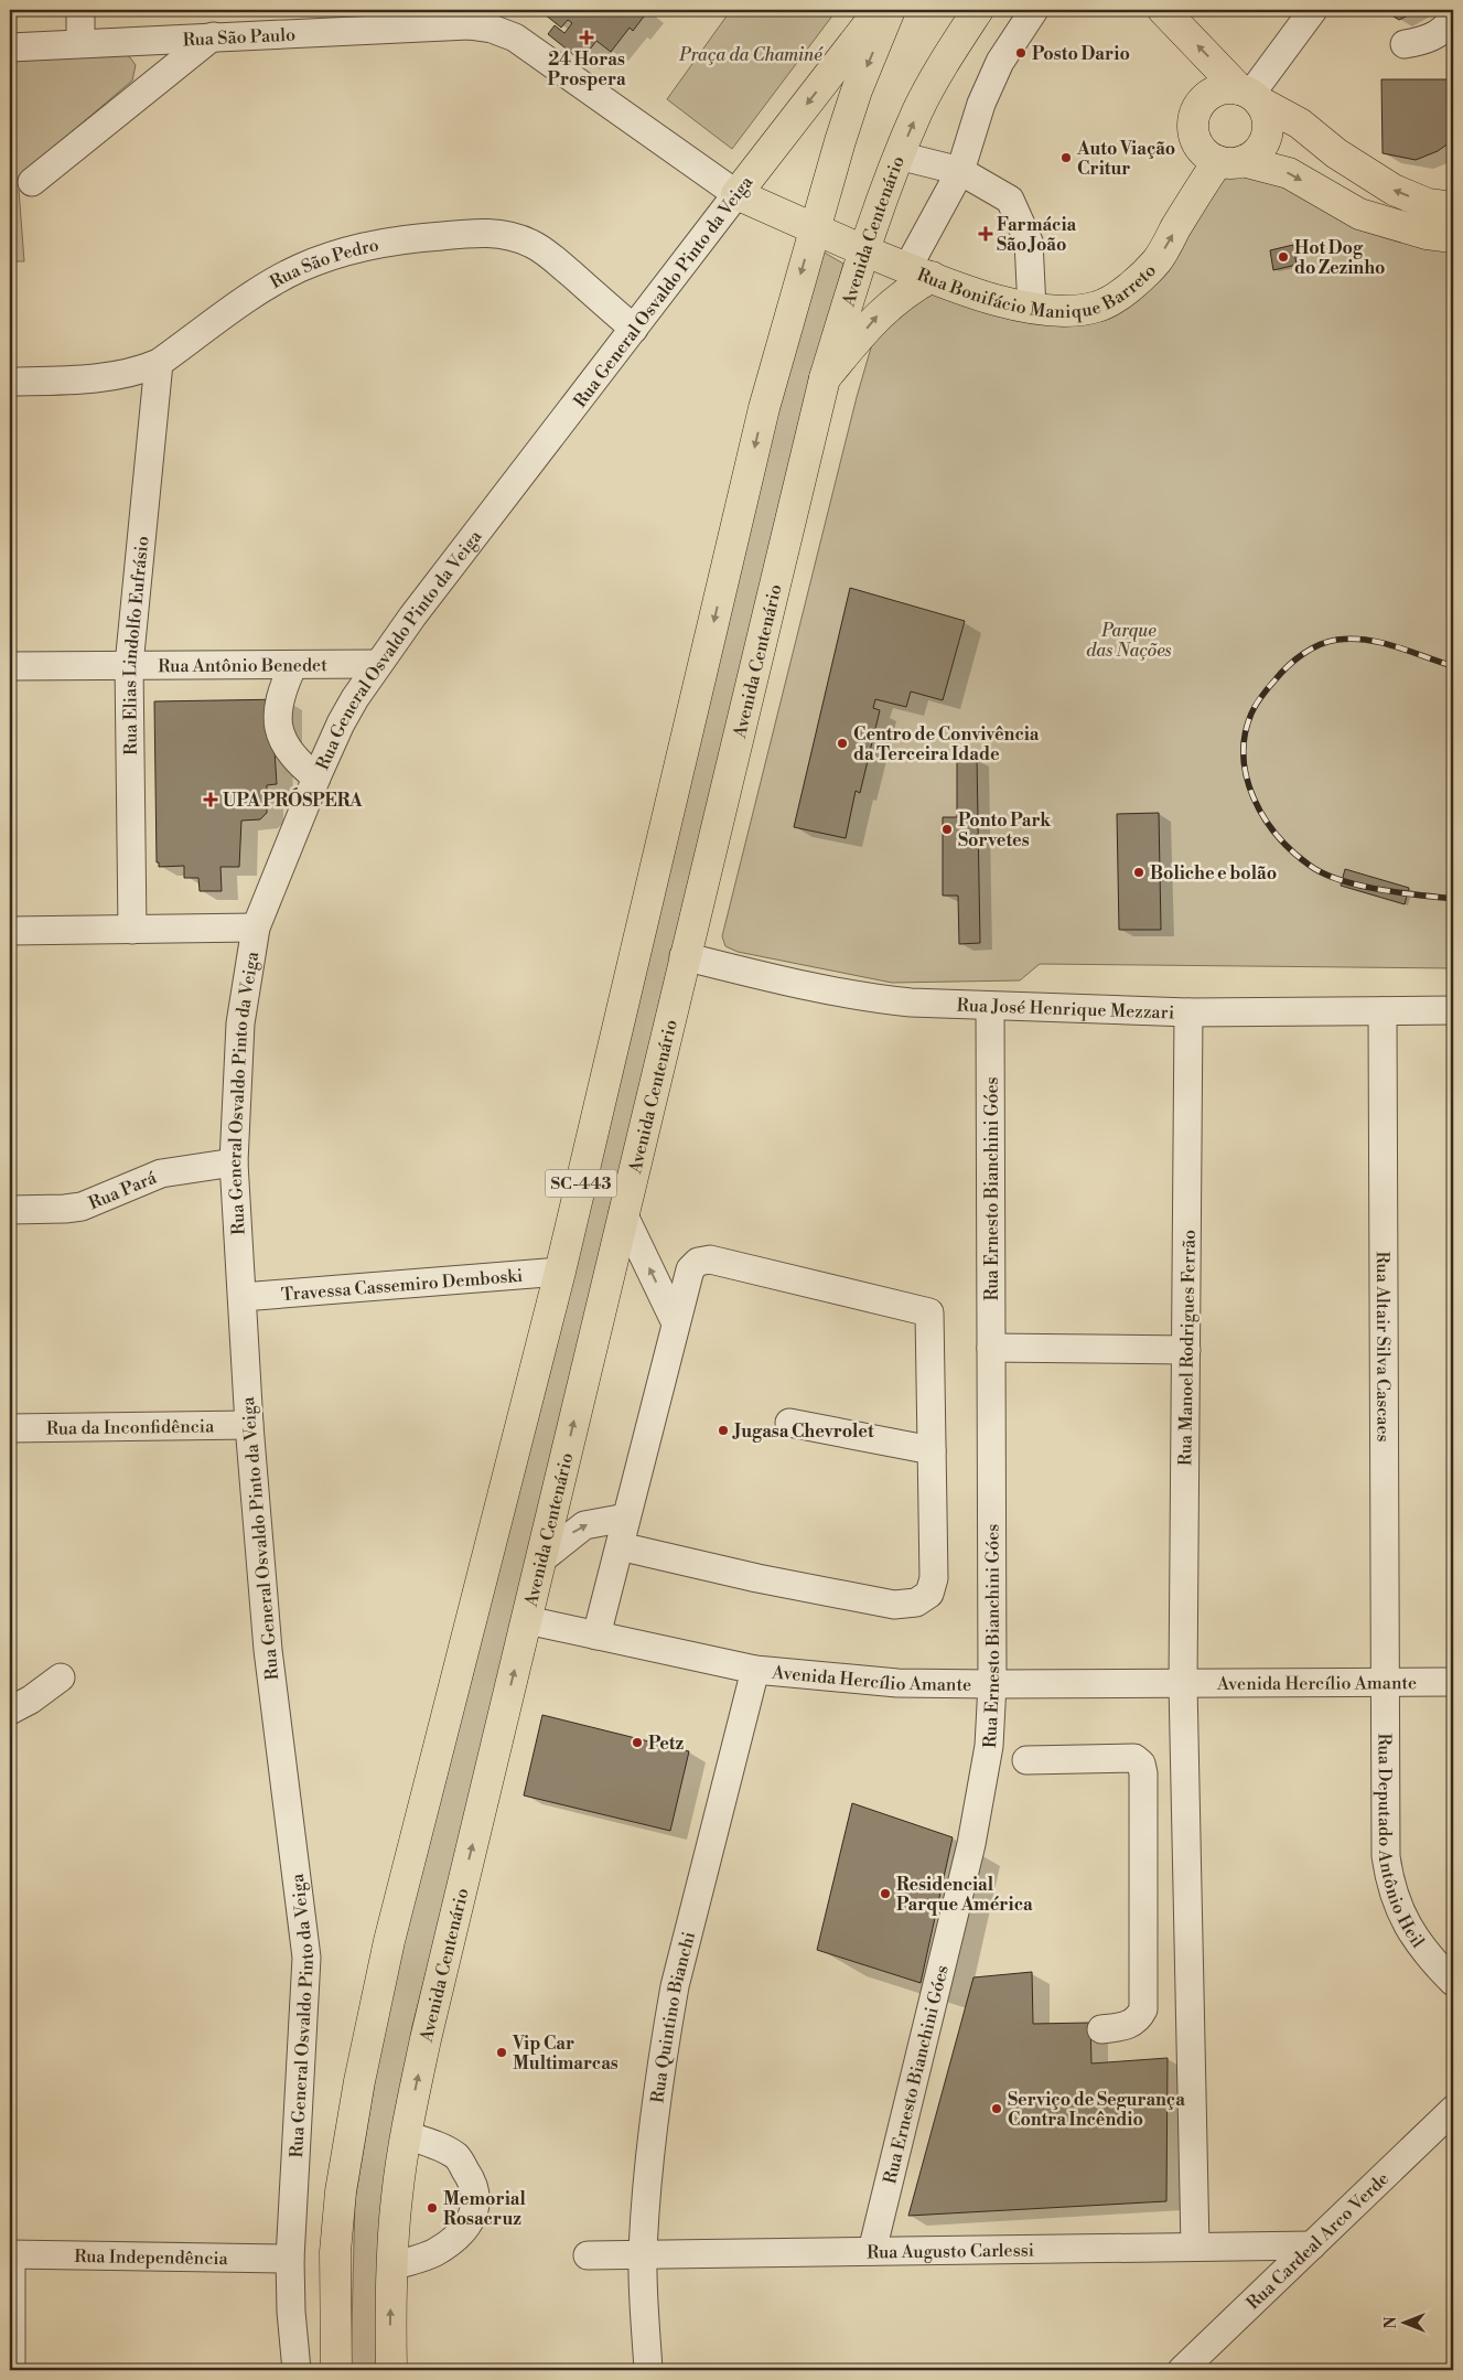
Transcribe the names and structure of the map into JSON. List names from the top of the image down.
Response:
{
  "streets": {
    "main road": [
      "Avenida Centenário",
      "Rua Bonifácio Manique Barreto",
      "Rua General Osvaldo Pinto da Veiga",
      "SC-443"
    ],
    "street": [
      "Rua São Paulo",
      "Rua São Pedro",
      "Rua Elias Lindolfo Eufrásio",
      "Rua Antônio Benedet",
      "Rua José Henrique Mezzari",
      "Rua Ernesto Bianchini Góes",
      "Rua Pará",
      "Travessa Cassemiro Demboski",
      "Rua Altair Silva Cascaes",
      "Rua Manoel Rodrigues Ferrão",
      "Rua da Inconfidência",
      "Avenida Hercílio Amante",
      "Rua Deputado Antônio Heil",
      "Rua Quintino Bianchi",
      "Rua Cardeal Arco Verde",
      "Rua Augusto Carlessi",
      "Rua Independência"
    ]
  },
  "crossings": [
    ["Rua São Paulo", "Rua Bonifácio Manique Barreto"],
    ["Rua São Paulo", "Rua General Osvaldo Pinto da Veiga"],
    ["Avenida Centenário", "Rua Bonifácio Manique Barreto"],
    ["Avenida Centenário", "Rua José Henrique Mezzari"],
    ["Avenida Centenário", "Avenida Hercílio Amante"],
    ["Rua Bonifácio Manique Barreto", "Rua General Osvaldo Pinto da Veiga"],
    ["Rua Bonifácio Manique Barreto", "SC-443"],
    ["Rua São Pedro", "Rua General Osvaldo Pinto da Veiga"],
    ["Rua São Pedro", "Rua Elias Lindolfo Eufrásio"],
    ["Rua General Osvaldo Pinto da Veiga", "Rua Antônio Benedet"],
    ["Rua General Osvaldo Pinto da Veiga", "Rua Pará"],
    ["Rua General Osvaldo Pinto da Veiga", "Travessa Cassemiro Demboski"],
    ["Rua General Osvaldo Pinto da Veiga", "Rua da Inconfidência"],
    ["Rua General Osvaldo Pinto da Veiga", "Rua Independência"],
    ["Rua Elias Lindolfo Eufrásio", "Rua Antônio Benedet"],
    ["Rua José Henrique Mezzari", "Rua Ernesto Bianchini Góes"],
    ["Rua José Henrique Mezzari", "Rua Altair Silva Cascaes"],
    ["Rua José Henrique Mezzari", "Rua Manoel Rodrigues Ferrão"],
    ["SC-443", "Travessa Cassemiro Demboski"],
    ["Rua Ernesto Bianchini Góes", "Avenida Hercílio Amante"],
    ["Rua Ernesto Bianchini Góes", "Rua Augusto Carlessi"],
    ["Rua Altair Silva Cascaes", "Avenida Hercílio Amante"],
    ["Rua Altair Silva Cascaes", "Rua Deputado Antônio Heil"],
    ["Rua Manoel Rodrigues Ferrão", "Avenida Hercílio Amante"],
    ["Avenida Hercílio Amante", "Rua Deputado Antônio Heil"],
    ["Avenida Hercílio Amante", "Rua Quintino Bianchi"],
    ["Rua Quintino Bianchi", "Rua Augusto Carlessi"],
    ["Rua Cardeal Arco Verde", "Rua Augusto Carlessi"]
  ],
  "one_way": ["Rua Bonifácio Manique Barreto"],
  "parks": ["Praça da Chaminé", "Parque das Nações"],
  "places": {
    "health": ["24 Horas Prospera", "Farmácia São João", "UPA PRÓSPERA"],
    "other": [
      "Posto Dario",
      "Auto Viação Critur",
      "Hot Dog do Zezinho",
      "Centro de Convivência da Terceira Idade",
      "Ponto Park Sorvetes",
      "Boliche e bolão",
      "Jugasa Chevrolet",
      "Petz",
      "Residencial Parque América",
      "Vip Car Multimarcas",
      "Serviço de Segurança Contra Incêndio",
      "Memorial Rosacruz"
    ]
  },
  "north": "left"
}
